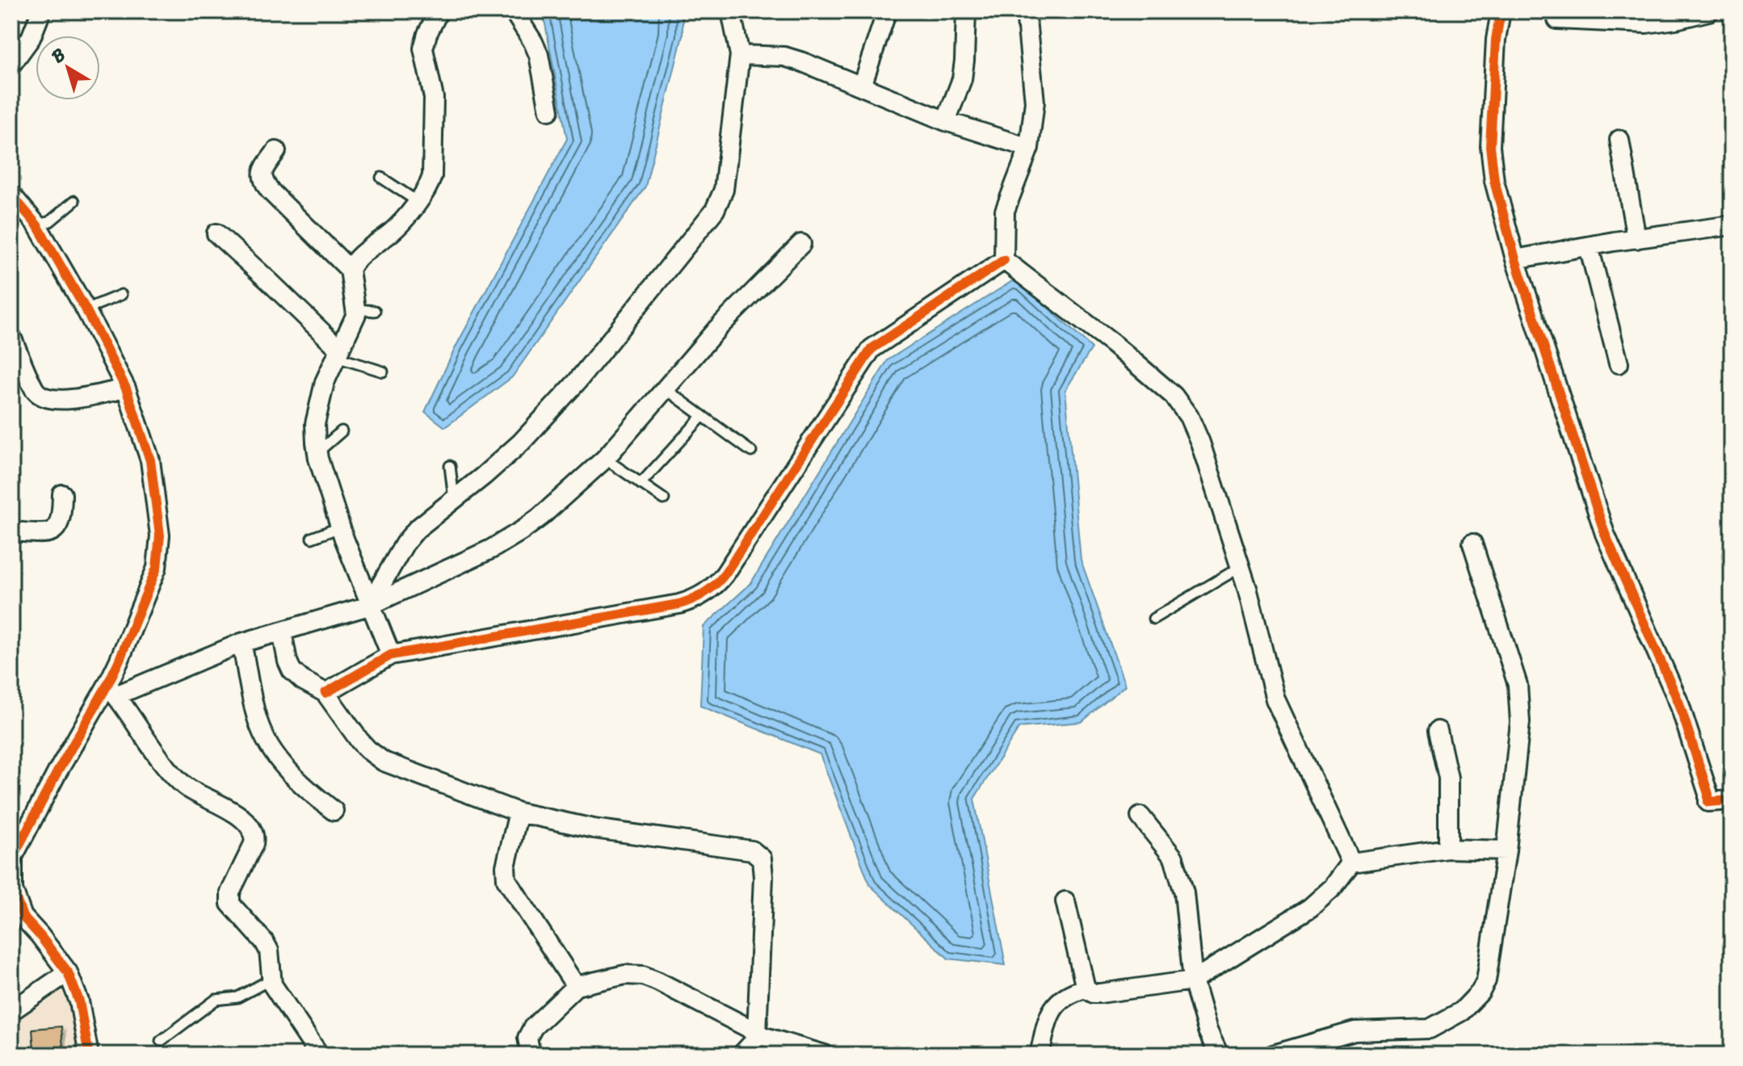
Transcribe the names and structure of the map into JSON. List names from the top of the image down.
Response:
{
  "north": "top left"
}
